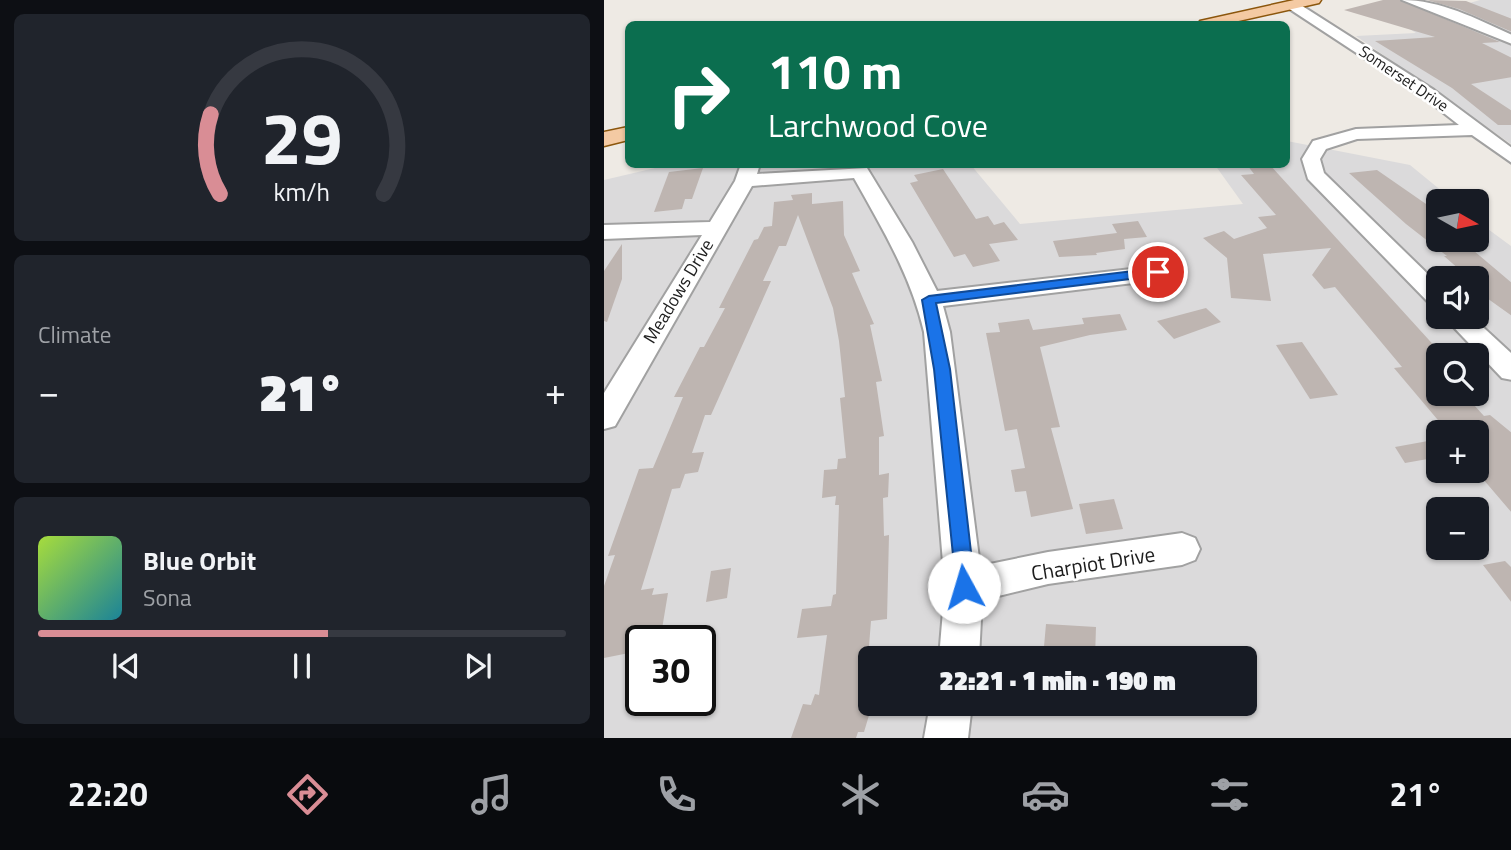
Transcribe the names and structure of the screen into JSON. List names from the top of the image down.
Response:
{
  "streets": {
    "street": ["Somerset Drive", "Meadows Drive", "Charpiot Drive"]
  },
  "north": "right",
  "page": {
    "turn": ["110 m", "Larchwood Cove"],
    "map_buttons": ["+", "−"],
    "tile": "Climate",
    "heat": ["−", "21°", "+"],
    "song": ["Blue Orbit", "Sona"],
    "limit": "30",
    "trip": "22:21 · 1 min · 190 m",
    "tabs": ["22:20", "21°"],
    "gauge": ["29", "km/h"]
  }
}
